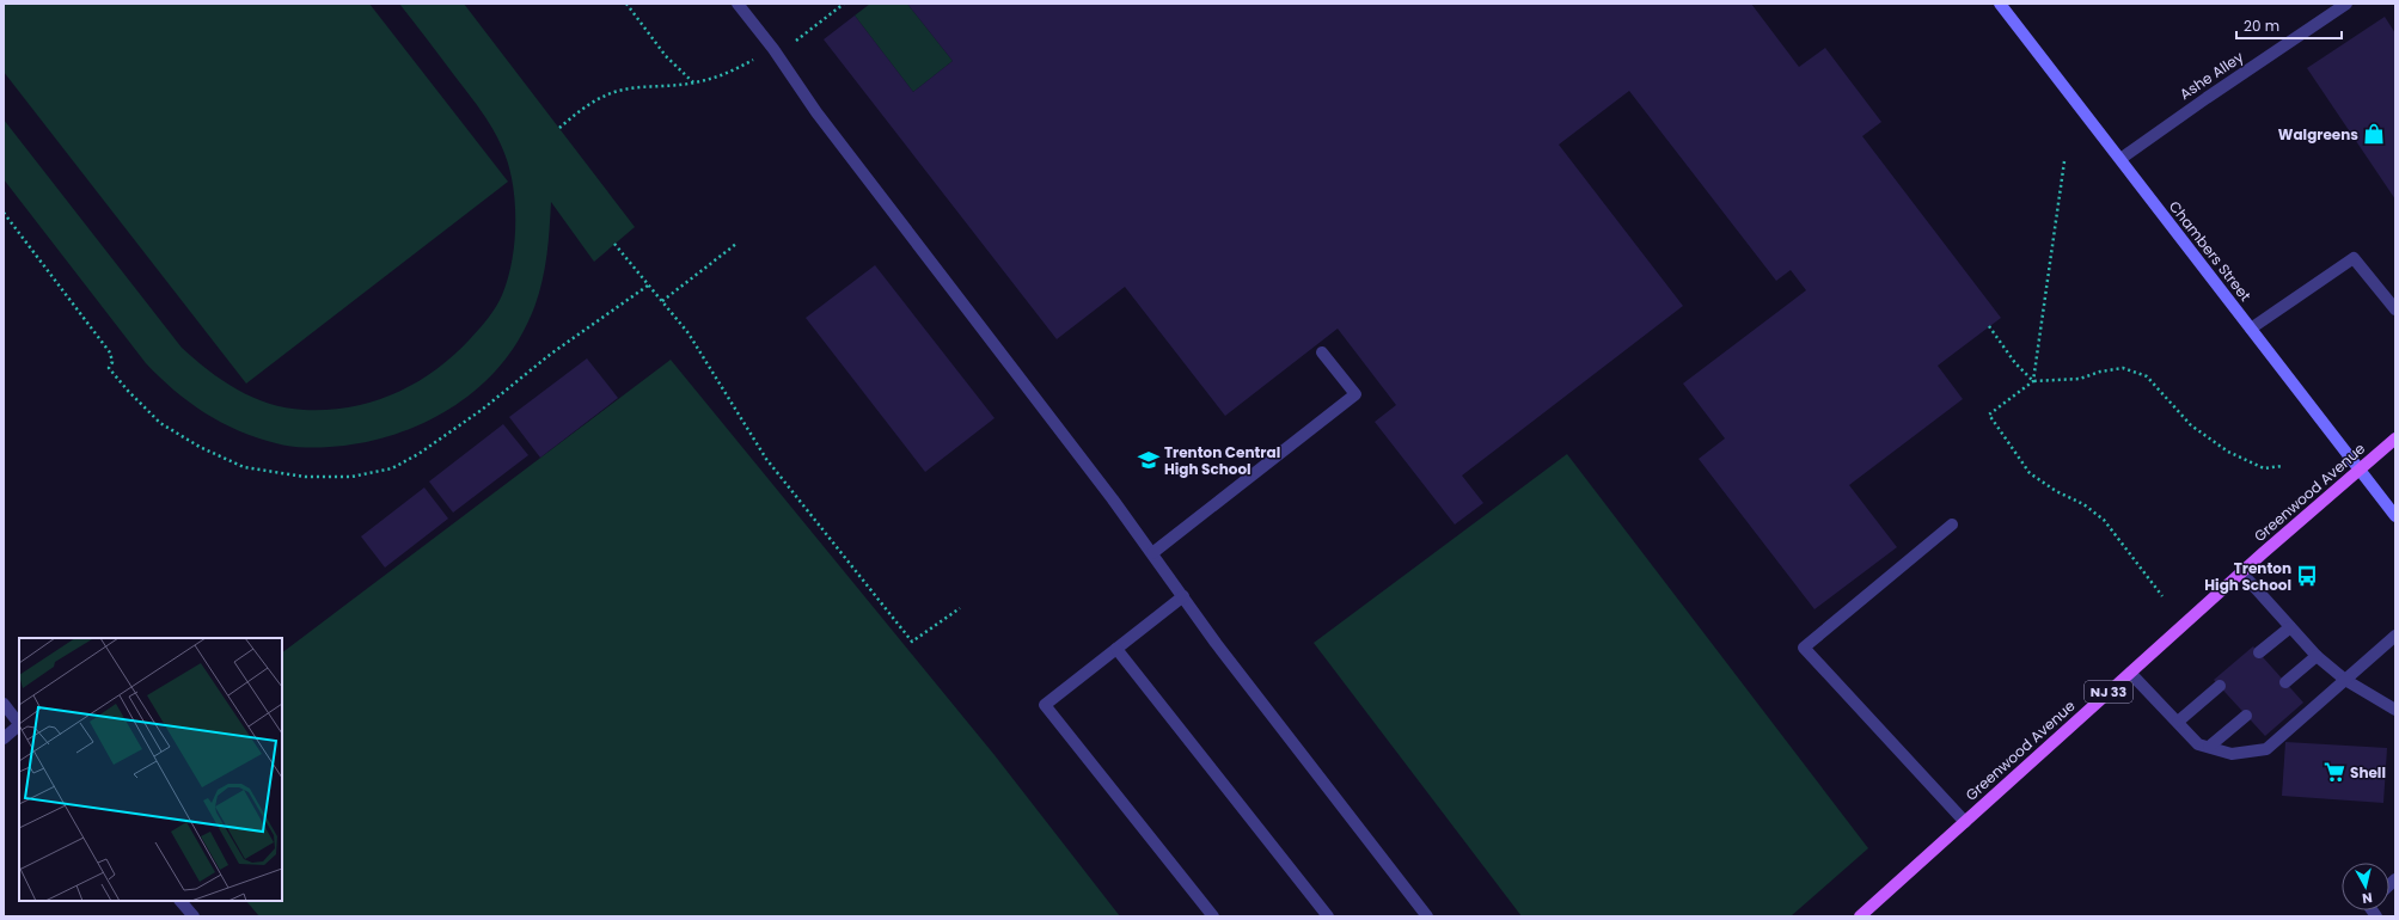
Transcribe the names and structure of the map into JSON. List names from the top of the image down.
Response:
{
  "streets": {
    "main road": ["Greenwood Avenue", "NJ 33"],
    "street": ["Ashe Alley", "Chambers Street"]
  },
  "crossings": [
    ["Ashe Alley", "Chambers Street"],
    ["Chambers Street", "Greenwood Avenue"]
  ],
  "places": {
    "shop": ["Walgreens"],
    "school or university": ["Trenton Central High School"],
    "bus stop": ["Trenton High School"],
    "supermarket": ["Shell"]
  },
  "scale_bar": "20 m",
  "north": "bottom"
}
